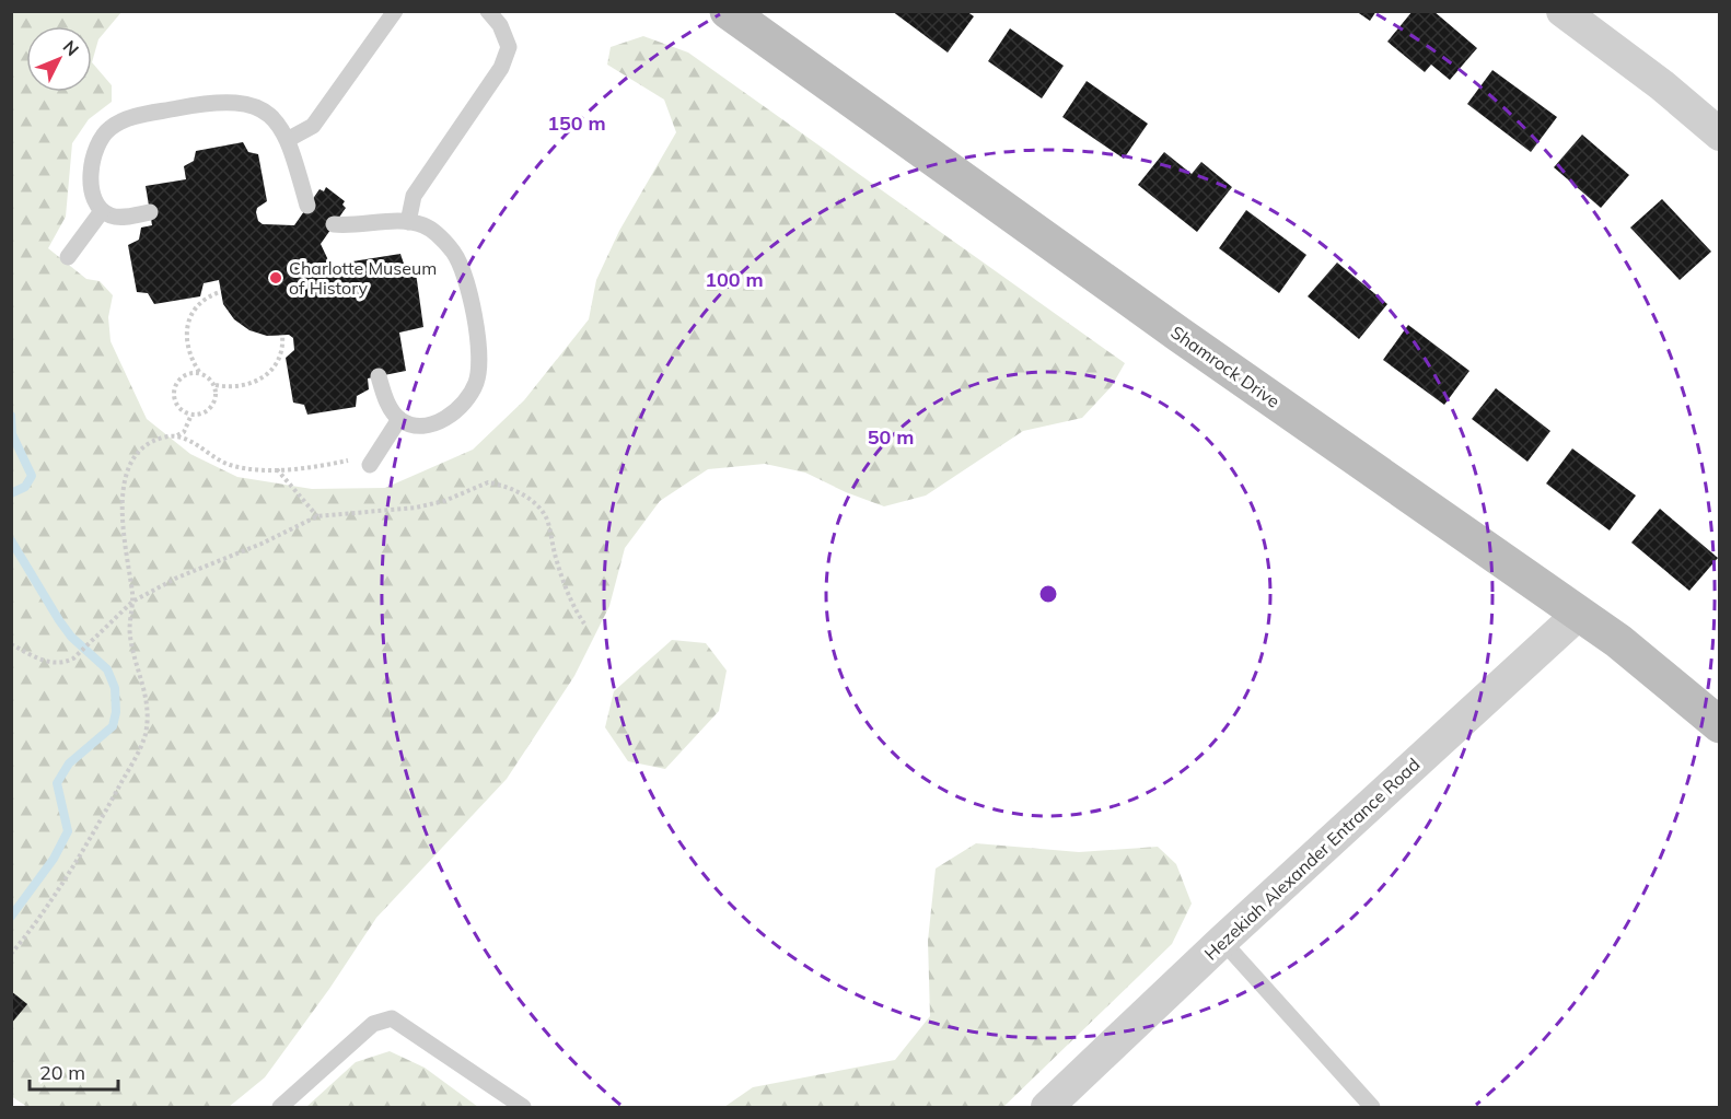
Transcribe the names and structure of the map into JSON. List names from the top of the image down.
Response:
{
  "streets": {
    "street": ["Shamrock Drive", "Hezekiah Alexander Entrance Road"]
  },
  "crossings": [
    ["Shamrock Drive", "Hezekiah Alexander Entrance Road"]
  ],
  "places": ["Charlotte Museum of History"],
  "scale_bar": "20 m",
  "north": "top right",
  "rings": ["150 m", "100 m", "50 m"]
}
